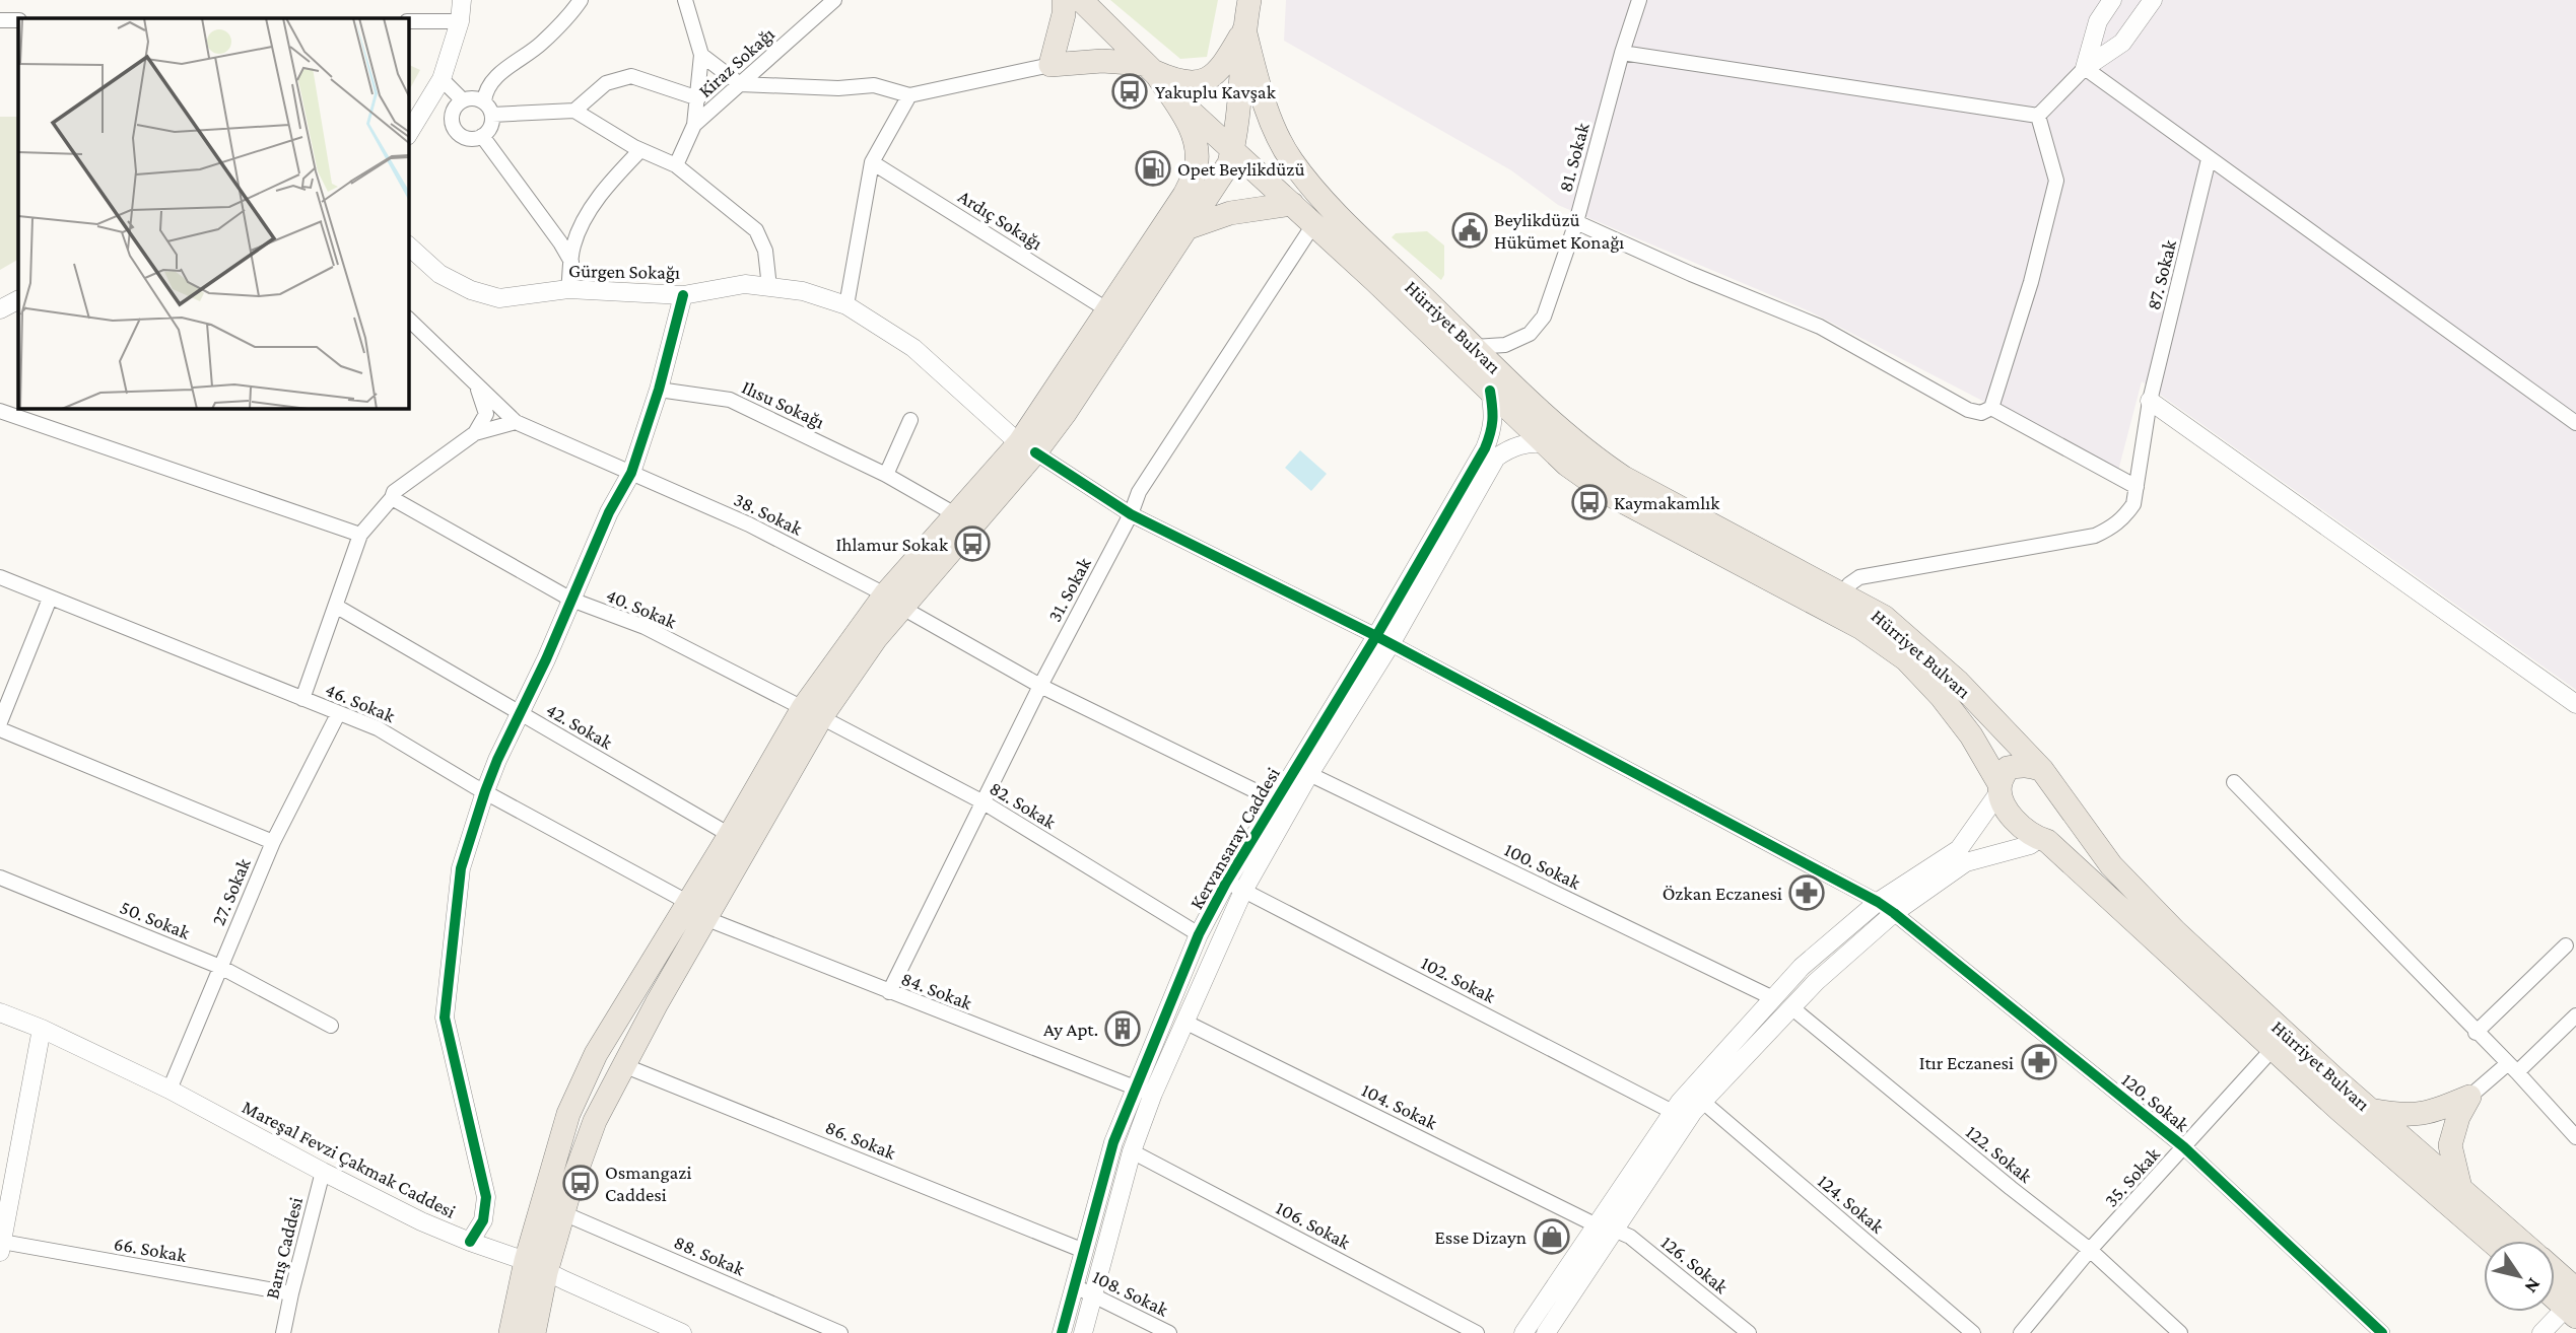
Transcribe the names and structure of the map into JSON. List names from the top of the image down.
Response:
{
  "streets": {
    "main road": ["Hürriyet Bulvarı"],
    "street": [
      "Kiraz Sokağı",
      "81. Sokak",
      "Ardıç Sokağı",
      "Gürgen Sokağı",
      "87. Sokak",
      "Ilısu Sokağı",
      "38. Sokak",
      "31. Sokak",
      "40. Sokak",
      "46. Sokak",
      "42. Sokak",
      "82. Sokak",
      "Kervansaray Caddesi",
      "100. Sokak",
      "27. Sokak",
      "50. Sokak",
      "102. Sokak",
      "84. Sokak",
      "120. Sokak",
      "104. Sokak",
      "86. Sokak",
      "122. Sokak",
      "Mareşal Fevzi Çakmak Caddesi",
      "35. Sokak",
      "124. Sokak",
      "106. Sokak",
      "Barış Caddesi",
      "66. Sokak",
      "88. Sokak",
      "126. Sokak",
      "108. Sokak"
    ]
  },
  "crossings": [
    ["81. Sokak", "Hürriyet Bulvarı"],
    ["87. Sokak", "Hürriyet Bulvarı"],
    ["Hürriyet Bulvarı", "31. Sokak"],
    ["Hürriyet Bulvarı", "Kervansaray Caddesi"],
    ["Hürriyet Bulvarı", "35. Sokak"],
    ["38. Sokak", "31. Sokak"],
    ["38. Sokak", "Kervansaray Caddesi"],
    ["31. Sokak", "82. Sokak"],
    ["31. Sokak", "84. Sokak"],
    ["40. Sokak", "82. Sokak"],
    ["46. Sokak", "27. Sokak"],
    ["82. Sokak", "Kervansaray Caddesi"],
    ["Kervansaray Caddesi", "100. Sokak"],
    ["Kervansaray Caddesi", "102. Sokak"],
    ["Kervansaray Caddesi", "84. Sokak"],
    ["Kervansaray Caddesi", "104. Sokak"],
    ["Kervansaray Caddesi", "86. Sokak"],
    ["Kervansaray Caddesi", "106. Sokak"],
    ["Kervansaray Caddesi", "108. Sokak"],
    ["27. Sokak", "50. Sokak"],
    ["27. Sokak", "Mareşal Fevzi Çakmak Caddesi"],
    ["120. Sokak", "35. Sokak"],
    ["104. Sokak", "126. Sokak"],
    ["122. Sokak", "35. Sokak"],
    ["Mareşal Fevzi Çakmak Caddesi", "Barış Caddesi"],
    ["Barış Caddesi", "66. Sokak"]
  ],
  "places": {
    "bus stop": [
      "Yakuplu Kavşak",
      "Kaymakamlık",
      "Ihlamur Sokak",
      "Osmangazi Caddesi"
    ],
    "fuel station": ["Opet Beylikdüzü"],
    "public building": ["Beylikdüzü Hükümet Konağı"],
    "pharmacy": ["Özkan Eczanesi", "Itır Eczanesi"],
    "building": ["Ay Apt."],
    "shop": ["Esse Dizayn"]
  },
  "north": "bottom right"
}
